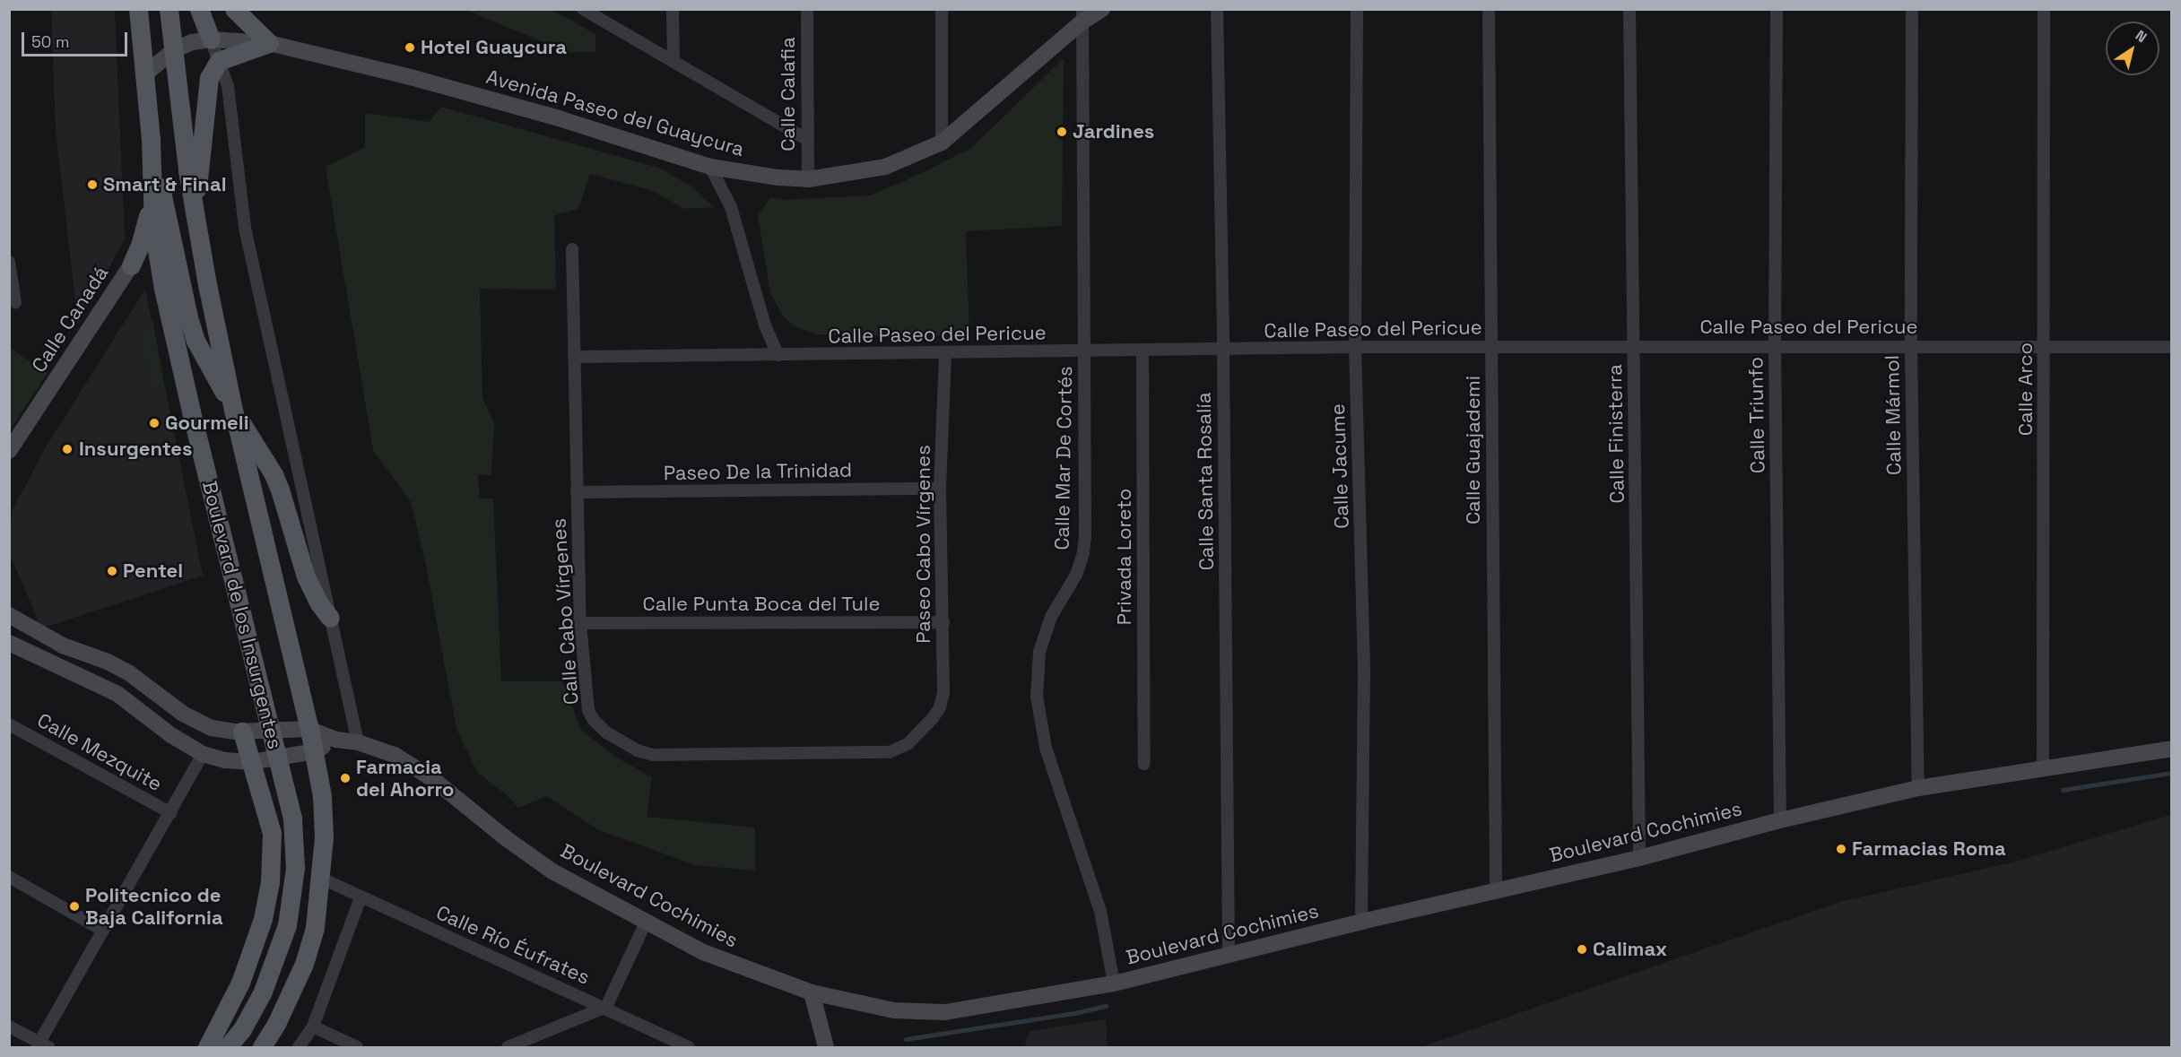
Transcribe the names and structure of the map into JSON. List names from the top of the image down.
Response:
{
  "streets": {
    "main road": [
      "Avenida Paseo del Guaycura",
      "Calle Canadá",
      "Boulevard de los Insurgentes",
      "Boulevard Cochimies"
    ],
    "street": [
      "Calle Calafia",
      "Calle Paseo del Pericue",
      "Calle Arco",
      "Calle Triunfo",
      "Calle Mármol",
      "Calle Finisterra",
      "Calle Guajademi",
      "Calle Mar De Cortés",
      "Calle Jacume",
      "Paseo De la Trinidad",
      "Calle Santa Rosalía",
      "Paseo Cabo Vírgenes",
      "Privada Loreto",
      "Calle Punta Boca del Tule",
      "Calle Cabo Vírgenes",
      "Calle Mezquite",
      "Calle Río Éufrates"
    ]
  },
  "crossings": [
    ["Calle Calafia", "Avenida Paseo del Guaycura"],
    ["Avenida Paseo del Guaycura", "Calle Mar De Cortés"],
    ["Avenida Paseo del Guaycura", "Boulevard de los Insurgentes"],
    ["Calle Paseo del Pericue", "Calle Arco"],
    ["Calle Paseo del Pericue", "Calle Triunfo"],
    ["Calle Paseo del Pericue", "Calle Mármol"],
    ["Calle Paseo del Pericue", "Calle Finisterra"],
    ["Calle Paseo del Pericue", "Calle Guajademi"],
    ["Calle Paseo del Pericue", "Calle Mar De Cortés"],
    ["Calle Paseo del Pericue", "Calle Jacume"],
    ["Calle Paseo del Pericue", "Calle Santa Rosalía"],
    ["Calle Paseo del Pericue", "Paseo Cabo Vírgenes"],
    ["Calle Paseo del Pericue", "Privada Loreto"],
    ["Calle Paseo del Pericue", "Calle Cabo Vírgenes"],
    ["Calle Arco", "Boulevard Cochimies"],
    ["Calle Triunfo", "Boulevard Cochimies"],
    ["Calle Mármol", "Boulevard Cochimies"],
    ["Calle Finisterra", "Boulevard Cochimies"],
    ["Calle Guajademi", "Boulevard Cochimies"],
    ["Calle Mar De Cortés", "Boulevard Cochimies"],
    ["Calle Jacume", "Boulevard Cochimies"],
    ["Paseo De la Trinidad", "Paseo Cabo Vírgenes"],
    ["Paseo De la Trinidad", "Calle Cabo Vírgenes"],
    ["Calle Santa Rosalía", "Boulevard Cochimies"],
    ["Paseo Cabo Vírgenes", "Calle Punta Boca del Tule"],
    ["Paseo Cabo Vírgenes", "Calle Cabo Vírgenes"],
    ["Calle Punta Boca del Tule", "Calle Cabo Vírgenes"],
    ["Boulevard de los Insurgentes", "Boulevard Cochimies"],
    ["Boulevard de los Insurgentes", "Calle Río Éufrates"]
  ],
  "places": [
    "Hotel Guaycura",
    "Jardines",
    "Smart & Final",
    "Gourmeli",
    "Insurgentes",
    "Pentel",
    "Farmacia del Ahorro",
    "Farmacias Roma",
    "Politecnico de Baja California",
    "Calimax"
  ],
  "scale_bar": "50 m",
  "north": "top right"
}
